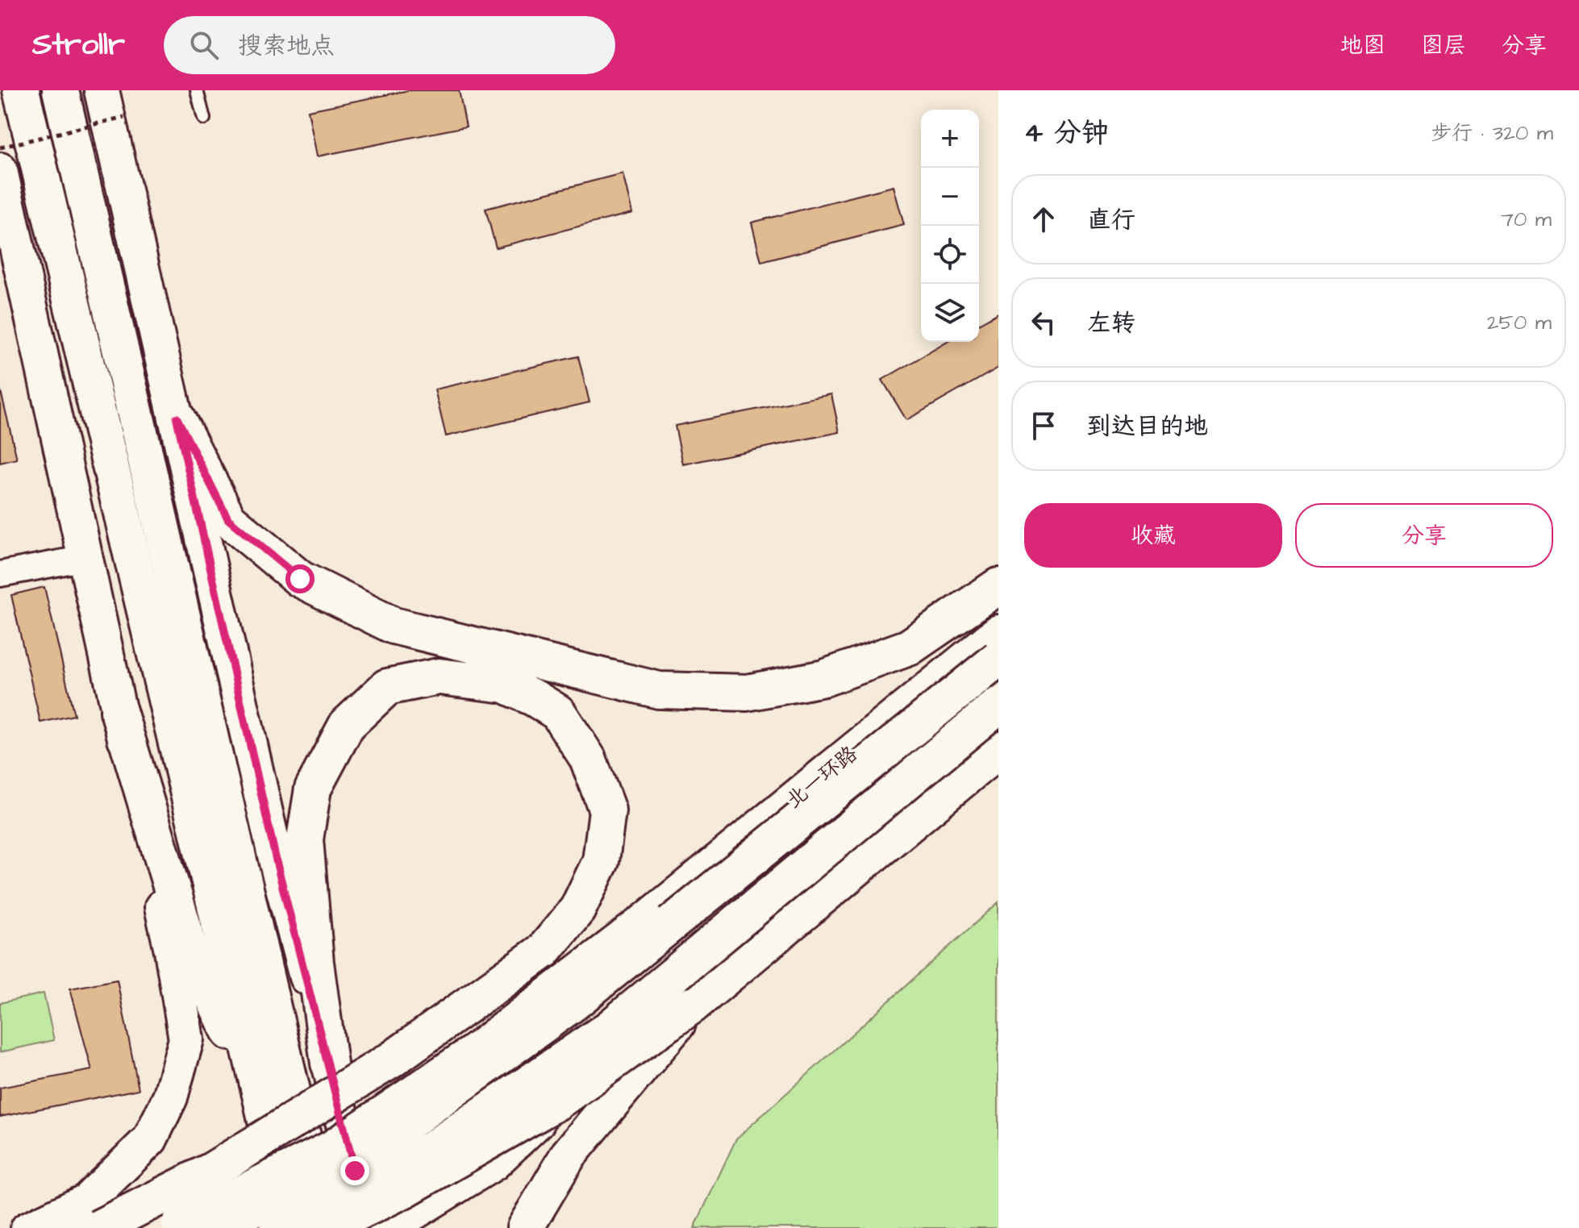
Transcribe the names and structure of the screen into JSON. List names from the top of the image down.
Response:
{
  "streets": {
    "main road": ["北一环路"]
  },
  "page": {
    "header": "Strollr",
    "search": "搜索地点",
    "nav": ["地图", "图层", "分享"],
    "heading": ["4 分钟", "步行 · 320 m"],
    "map_buttons": ["+", "−"],
    "list": [
      ["直行", "70 m"],
      ["左转", "250 m"],
      "到达目的地"
    ],
    "buttons": ["收藏", "分享"]
  }
}
